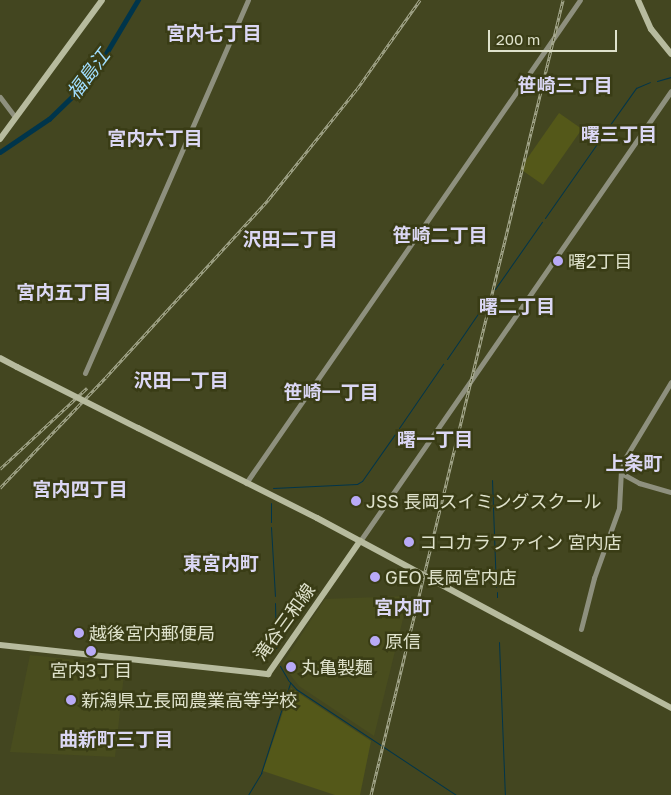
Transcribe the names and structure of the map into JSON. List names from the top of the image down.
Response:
{
  "streets": {
    "main road": ["滝谷三和線"]
  },
  "districts": [
    "宮内七丁目",
    "笹崎三丁目",
    "曙三丁目",
    "宮内六丁目",
    "笹崎二丁目",
    "沢田二丁目",
    "宮内五丁目",
    "曙二丁目",
    "沢田一丁目",
    "笹崎一丁目",
    "曙一丁目",
    "上条町",
    "宮内四丁目",
    "東宮内町",
    "宮内町",
    "曲新町三丁目"
  ],
  "water": ["福島江"],
  "places": [
    "曙2丁目",
    "JSS 長岡スイミングスクール",
    "ココカラファイン 宮内店",
    "GEO 長岡宮内店",
    "越後宮内郵便局",
    "原信",
    "宮内3丁目",
    "丸亀製麺",
    "新潟県立長岡農業高等学校"
  ],
  "scale_bar": "200 m"
}
